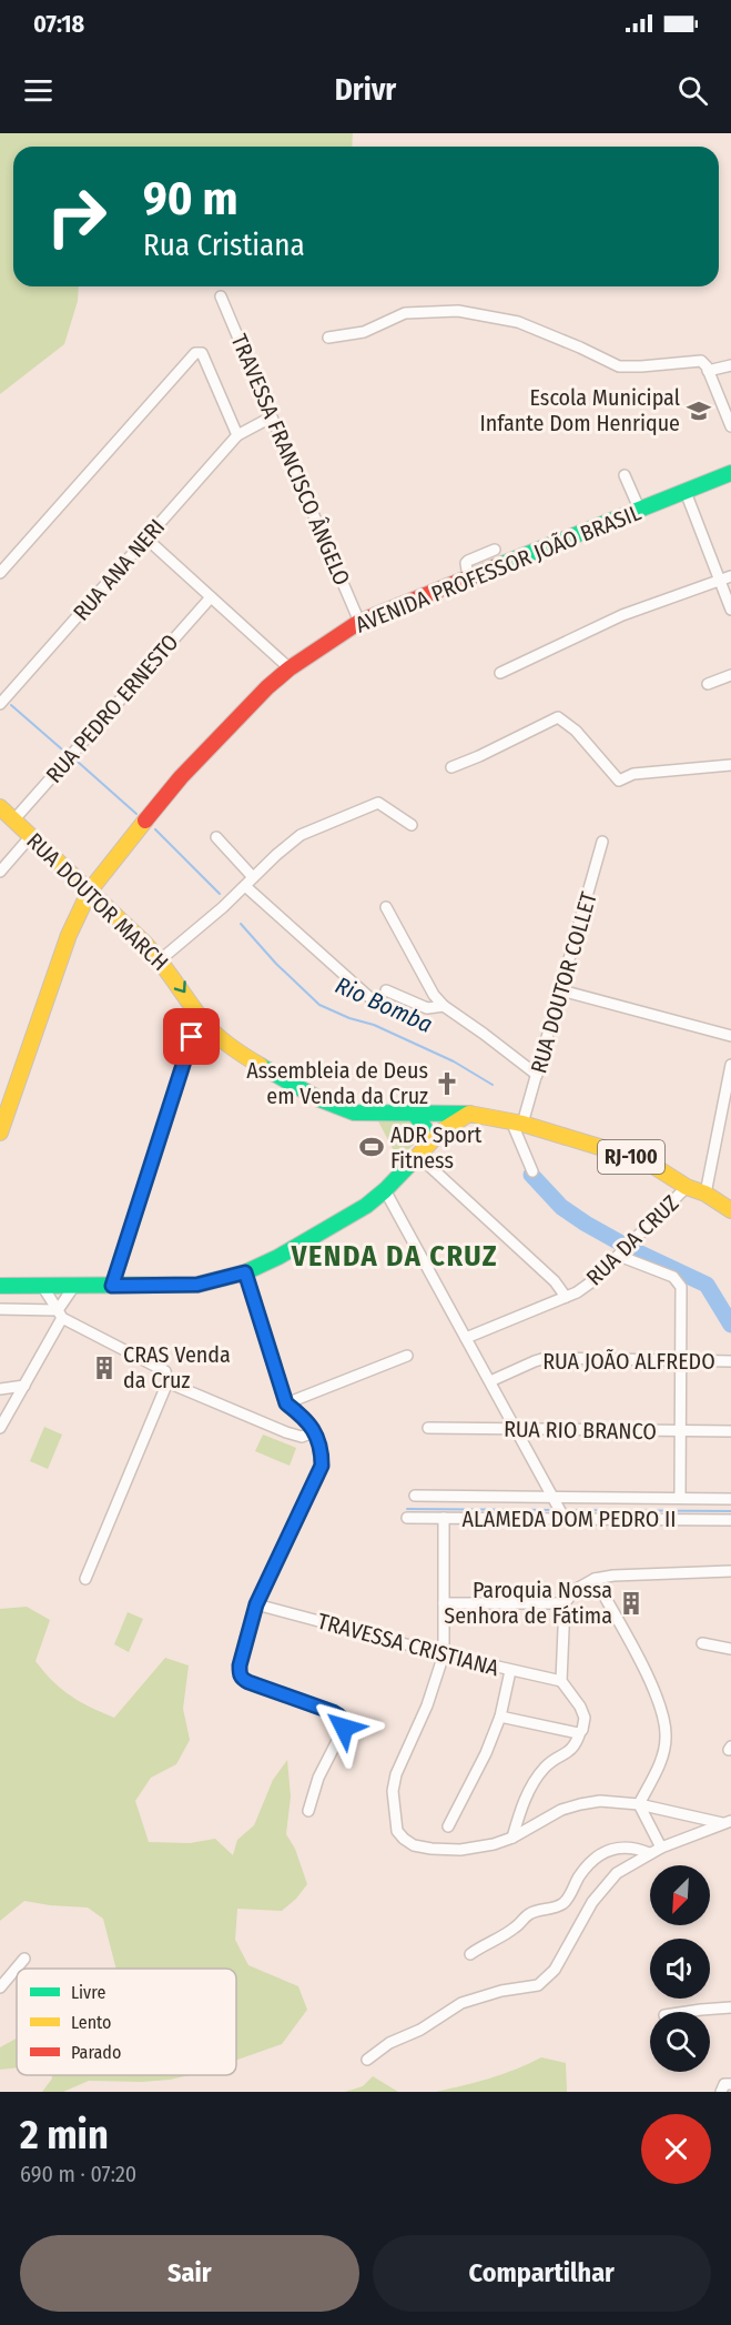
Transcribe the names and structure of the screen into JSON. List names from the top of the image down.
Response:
{
  "streets": {
    "main road": ["AVENIDA PROFESSOR JOÃO BRASIL", "RUA DOUTOR MARCH", "RJ-100"],
    "street": [
      "TRAVESSA FRANCISCO ÂNGELO",
      "RUA ANA NERI",
      "RUA PEDRO ERNESTO",
      "RUA DOUTOR COLLET",
      "RUA DA CRUZ",
      "RUA JOÃO ALFREDO",
      "RUA RIO BRANCO",
      "ALAMEDA DOM PEDRO II",
      "TRAVESSA CRISTIANA"
    ]
  },
  "crossings": [
    ["TRAVESSA FRANCISCO ÂNGELO", "AVENIDA PROFESSOR JOÃO BRASIL"],
    ["TRAVESSA FRANCISCO ÂNGELO", "RUA ANA NERI"],
    ["AVENIDA PROFESSOR JOÃO BRASIL", "RUA DOUTOR MARCH"],
    ["RUA PEDRO ERNESTO", "RUA DOUTOR MARCH"],
    ["RUA DOUTOR MARCH", "RUA DOUTOR COLLET"],
    ["RUA DOUTOR MARCH", "RUA DA CRUZ"]
  ],
  "districts": ["VENDA DA CRUZ"],
  "water": ["Rio Bomba"],
  "places": {
    "school or university": ["Escola Municipal Infante Dom Henrique"],
    "church": ["Assembleia de Deus em Venda da Cruz"],
    "sports": ["ADR Sport Fitness"],
    "building": ["CRAS Venda da Cruz", "Paroquia Nossa Senhora de Fátima"]
  },
  "legend": ["Livre", "Lento", "Parado"],
  "north": "bottom left",
  "page": {
    "status": "07:18",
    "header": "Drivr",
    "turn": ["90 m", "Rua Cristiana"],
    "heading": ["2 min", "690 m · 07:20"],
    "buttons": ["Sair", "Compartilhar"]
  }
}
